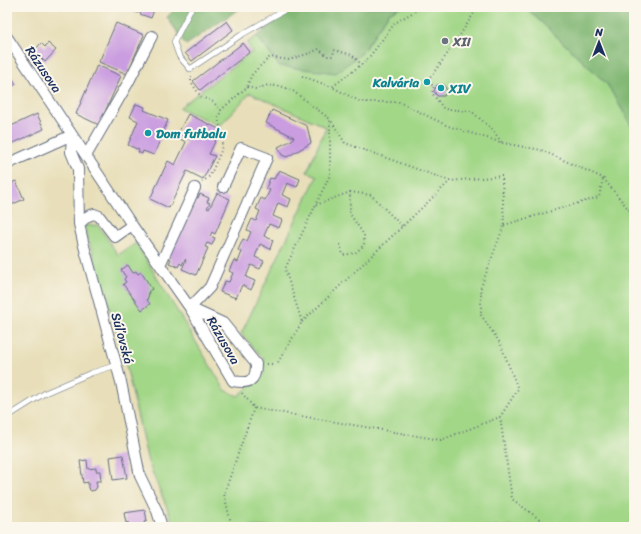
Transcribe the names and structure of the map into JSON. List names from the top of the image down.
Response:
{
  "streets": {
    "street": ["Rázusova", "Súľovská"]
  },
  "crossings": [
    ["Rázusova", "Súľovská"]
  ],
  "places": [
    "XII",
    "Kalvária",
    "XIV",
    "Dom futbalu"
  ],
  "north": "top"
}
